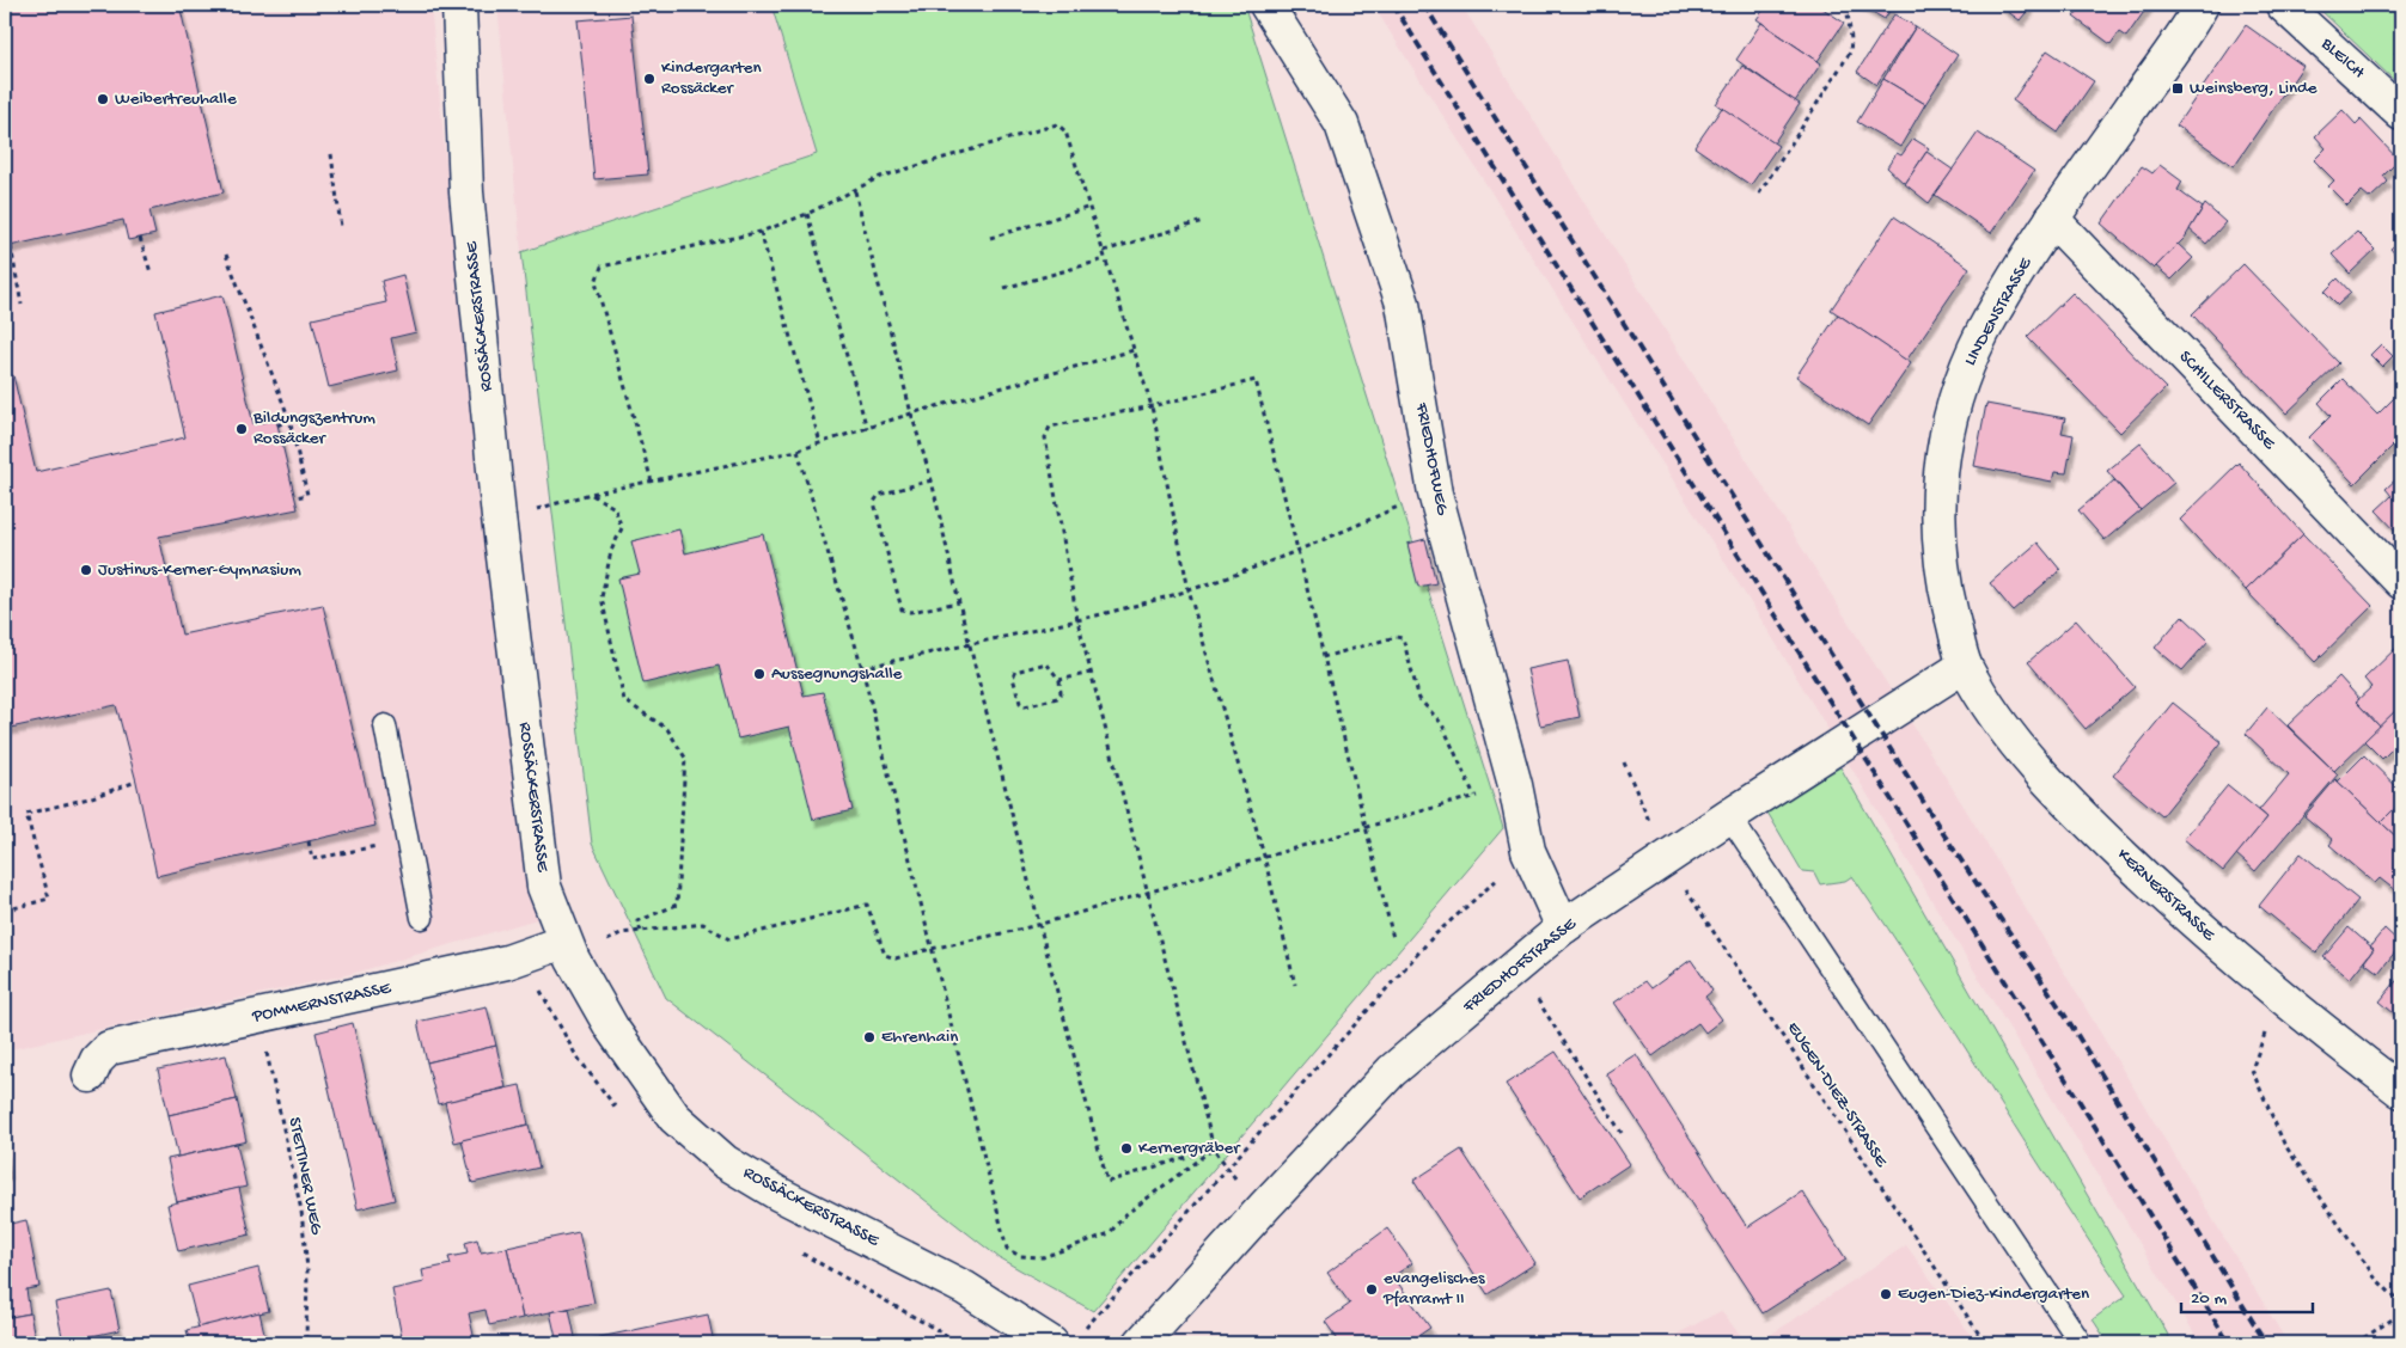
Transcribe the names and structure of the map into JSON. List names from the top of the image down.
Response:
{
  "streets": {
    "street": [
      "BLEICH",
      "LINDENSTRASSE",
      "ROSSÄCKERSTRASSE",
      "SCHILLERSTRASSE",
      "FRIEDHOFWEG",
      "KERNERSTRASSE",
      "FRIEDHOFSTRASSE",
      "POMMERNSTRASSE"
    ],
    "path": ["EUGEN-DIEZ-STRASSE", "STETTINER WEG"]
  },
  "crossings": [
    ["LINDENSTRASSE", "SCHILLERSTRASSE"],
    ["LINDENSTRASSE", "KERNERSTRASSE"],
    ["LINDENSTRASSE", "FRIEDHOFSTRASSE"],
    ["ROSSÄCKERSTRASSE", "POMMERNSTRASSE"],
    ["FRIEDHOFWEG", "FRIEDHOFSTRASSE"],
    ["KERNERSTRASSE", "FRIEDHOFSTRASSE"],
    ["FRIEDHOFSTRASSE", "EUGEN-DIEZ-STRASSE"],
    ["POMMERNSTRASSE", "STETTINER WEG"]
  ],
  "places": {
    "other": [
      "Kindergarten Rossäcker",
      "Weibertreuhalle",
      "Bildungszentrum Rossäcker",
      "Justinus-Kerner-Gymnasium",
      "Aussegnungshalle",
      "Ehrenhain",
      "Kernergräber",
      "evangelisches Pfarramt II",
      "Eugen-Diez-Kindergarten"
    ],
    "transit": ["Weinsberg, Linde"]
  },
  "scale_bar": "20 m"
}
